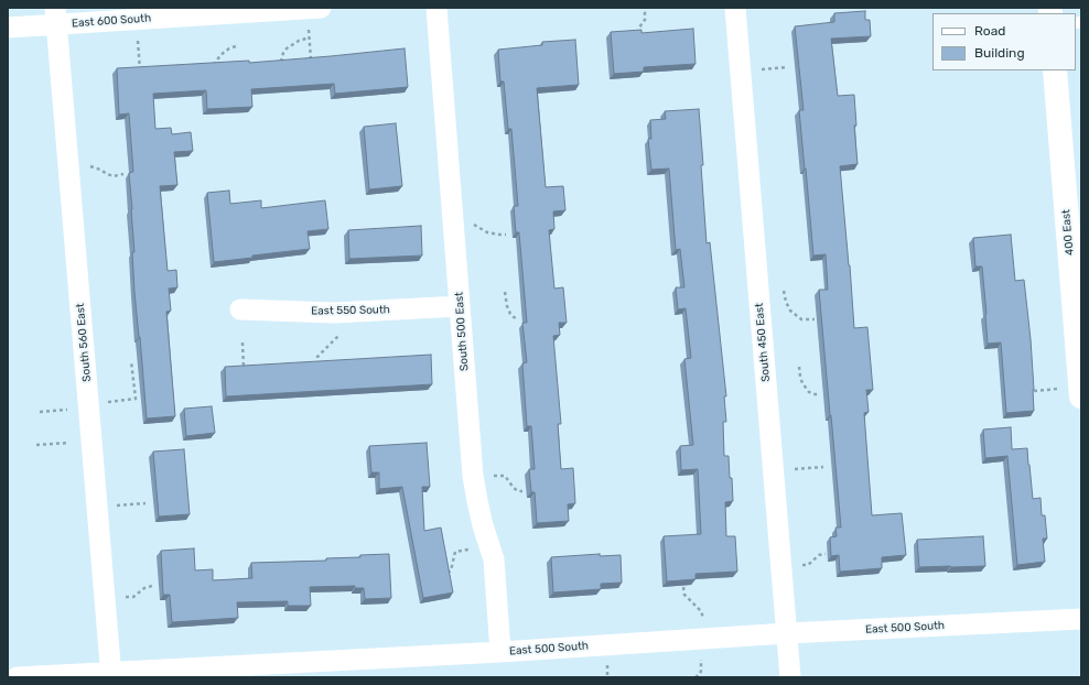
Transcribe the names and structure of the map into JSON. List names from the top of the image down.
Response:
{
  "streets": {
    "street": [
      "East 600 South",
      "400 East",
      "East 550 South",
      "South 500 East",
      "South 560 East",
      "South 450 East",
      "East 500 South"
    ]
  },
  "crossings": [
    ["East 600 South", "South 560 East"],
    ["East 550 South", "South 500 East"],
    ["South 500 East", "East 500 South"],
    ["South 560 East", "East 500 South"],
    ["South 450 East", "East 500 South"]
  ],
  "legend": ["Road", "Building"]
}
